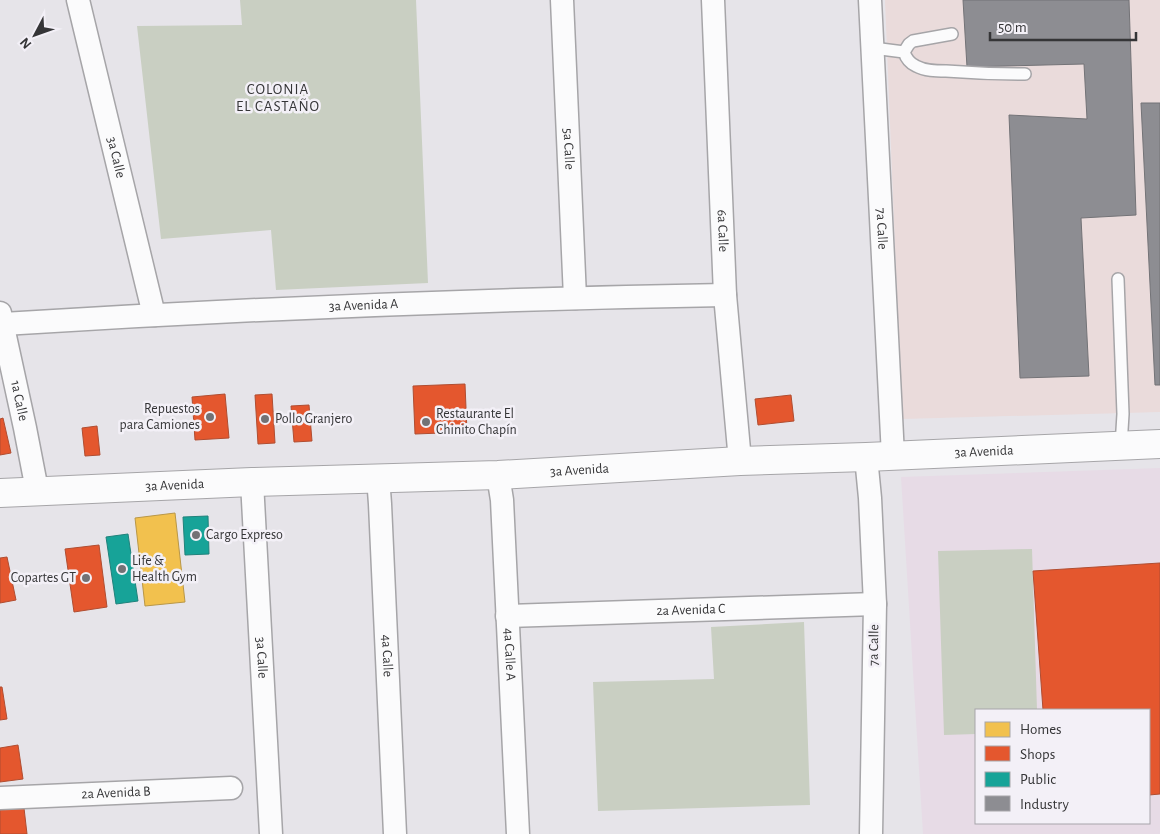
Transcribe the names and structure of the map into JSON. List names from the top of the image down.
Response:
{
  "streets": {
    "main road": ["3a Avenida"],
    "street": [
      "5a Calle",
      "3a Calle",
      "7a Calle",
      "6a Calle",
      "3a Avenida A",
      "1a Calle",
      "2a Avenida C",
      "4a Calle A",
      "4a Calle",
      "2a Avenida B"
    ]
  },
  "crossings": [
    ["5a Calle", "3a Avenida A"],
    ["3a Calle", "3a Avenida A"],
    ["3a Calle", "3a Avenida"],
    ["7a Calle", "3a Avenida"],
    ["7a Calle", "2a Avenida C"],
    ["6a Calle", "3a Avenida A"],
    ["6a Calle", "3a Avenida"],
    ["3a Avenida A", "1a Calle"],
    ["1a Calle", "3a Avenida"],
    ["3a Avenida", "4a Calle A"],
    ["3a Avenida", "4a Calle"],
    ["2a Avenida C", "4a Calle A"]
  ],
  "districts": ["COLONIA EL CASTAÑO"],
  "places": [
    "Repuestos para Camiones",
    "Pollo Granjero",
    "Restaurante El Chinito Chapín",
    "Cargo Expreso",
    "Life & Health Gym",
    "Copartes GT"
  ],
  "legend": [
    "Homes",
    "Shops",
    "Public",
    "Industry"
  ],
  "scale_bar": "50 m",
  "north": "bottom left"
}
